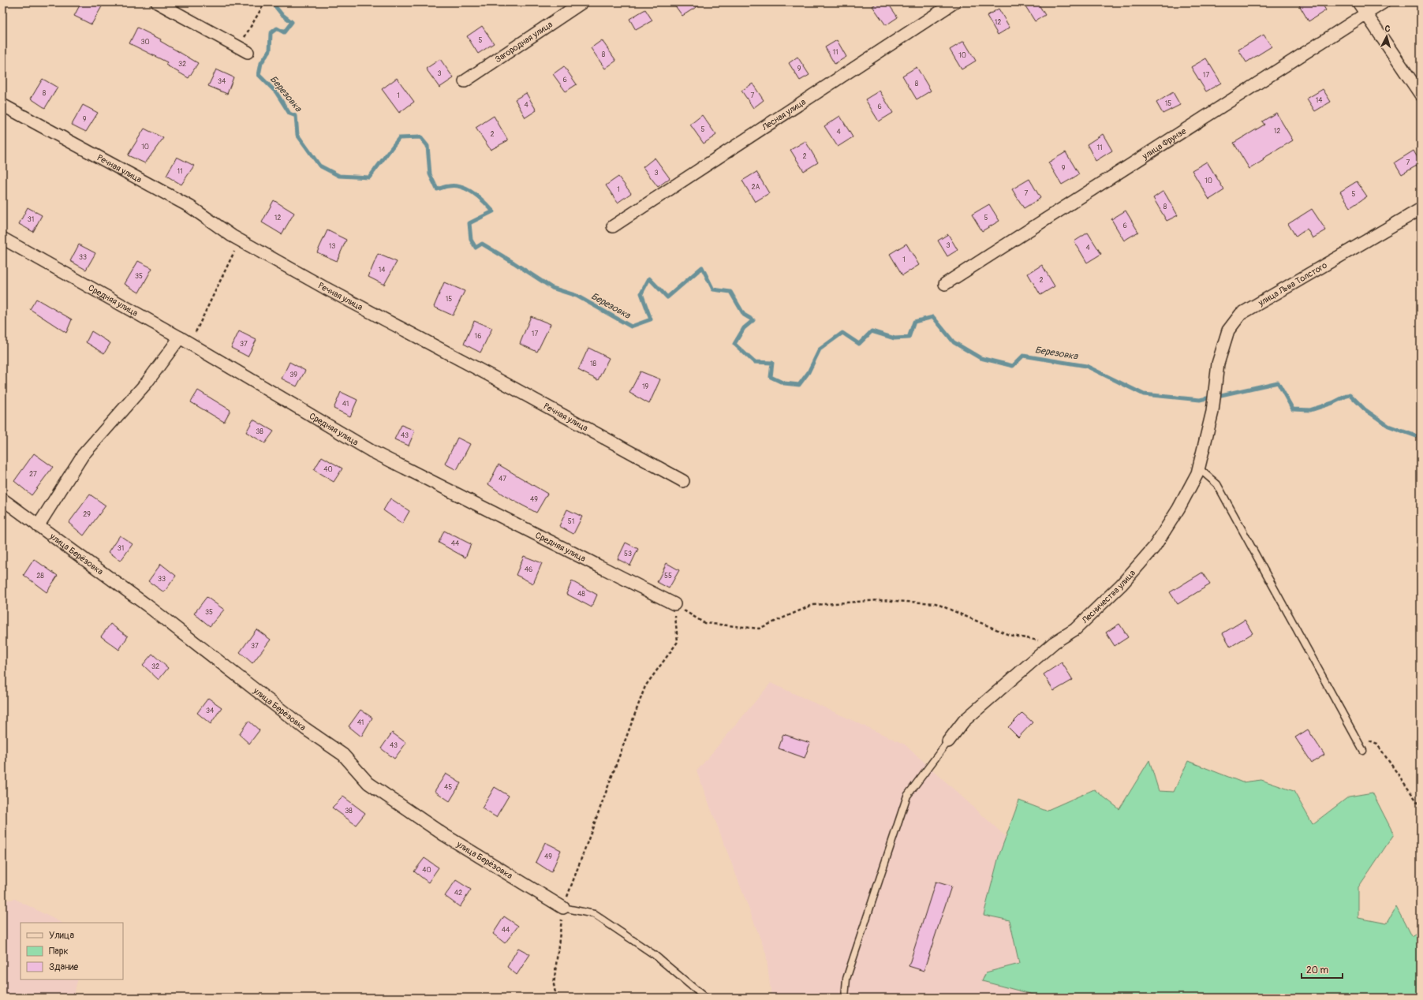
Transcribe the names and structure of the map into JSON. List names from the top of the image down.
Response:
{
  "streets": {
    "street": [
      "Загородная улица",
      "Лесная улица",
      "улица Фрунзе",
      "Речная улица",
      "улица Льва Толстого",
      "Средняя улица",
      "улица Берёзовка",
      "Лесничества улица"
    ]
  },
  "crossings": [
    ["улица Льва Толстого", "Лесничества улица"]
  ],
  "water": ["Березовка"],
  "house_numbers": [
    "12",
    "5",
    "30",
    "11",
    "8",
    "10",
    "32",
    "9",
    "3",
    "17",
    "6",
    "34",
    "8",
    "8",
    "1",
    "7",
    "14",
    "15",
    "4",
    "6",
    "9",
    "5",
    "12",
    "4",
    "2",
    "10",
    "11",
    "2",
    "7",
    "9",
    "11",
    "3",
    "10",
    "2А",
    "1",
    "7",
    "5",
    "8",
    "12",
    "5",
    "31",
    "6",
    "3",
    "13",
    "4",
    "33",
    "1",
    "14",
    "35",
    "2",
    "15",
    "17",
    "16",
    "37",
    "18",
    "39",
    "19",
    "41",
    "38",
    "43",
    "40",
    "27",
    "47",
    "49",
    "29",
    "51",
    "44",
    "31",
    "53",
    "46",
    "28",
    "55",
    "33",
    "48",
    "35",
    "37",
    "32",
    "34",
    "41",
    "43",
    "45",
    "38",
    "49",
    "40",
    "42",
    "44"
  ],
  "legend": ["Улица", "Парк", "Здание"],
  "scale_bar": "20 m",
  "north": "top"
}
